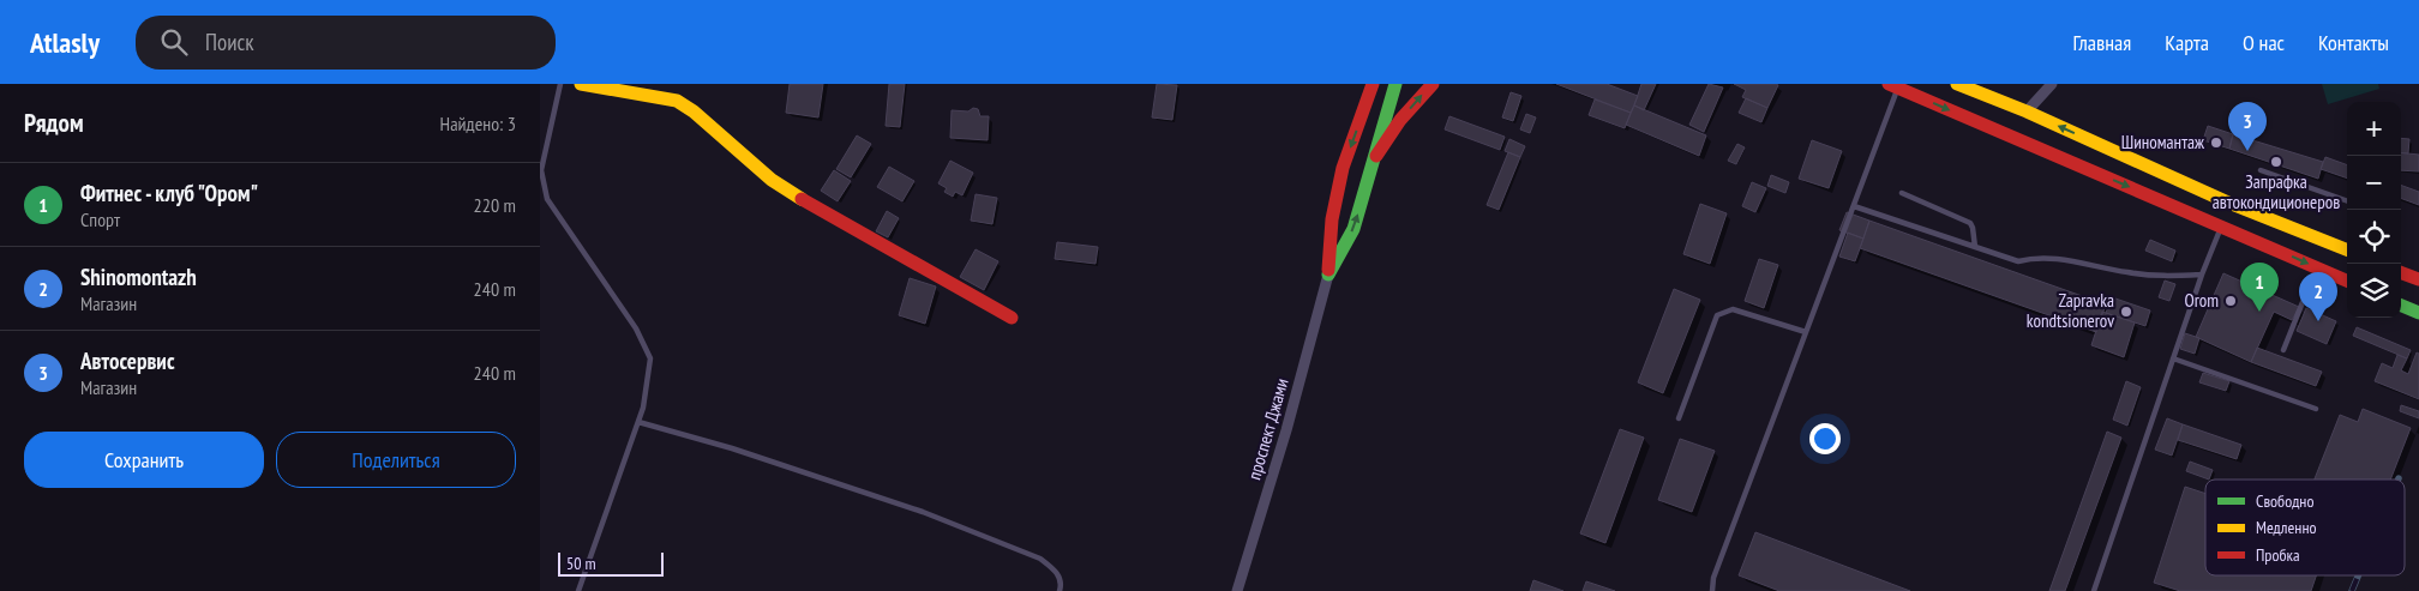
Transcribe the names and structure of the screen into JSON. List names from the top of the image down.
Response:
{
  "streets": {
    "street": ["проспект Джами"]
  },
  "places": [
    "Шиномантаж",
    "Запрафка автокондиционеров",
    "Orom",
    "Zapravka kondtsionerov"
  ],
  "legend": ["Свободно", "Медленно", "Пробка"],
  "scale_bar": "50 m",
  "page": {
    "header": "Atlasly",
    "search": "Поиск",
    "nav": [
      "Главная",
      "Карта",
      "О нас",
      "Контакты"
    ],
    "heading": ["Рядом", "Найдено: 3"],
    "map_buttons": ["+", "−"],
    "pins": ["3", "1", "2"],
    "list": [
      {
        "mark": "1",
        "name": "Фитнес - клуб \"Ором\"",
        "note": "Спорт",
        "value": "220 m"
      },
      {
        "mark": "2",
        "name": "Shinomontazh",
        "note": "Магазин",
        "value": "240 m"
      },
      {
        "mark": "3",
        "name": "Автосервис",
        "note": "Магазин",
        "value": "240 m"
      }
    ],
    "buttons": ["Сохранить", "Поделиться"],
    "scale": "50 m"
  }
}
